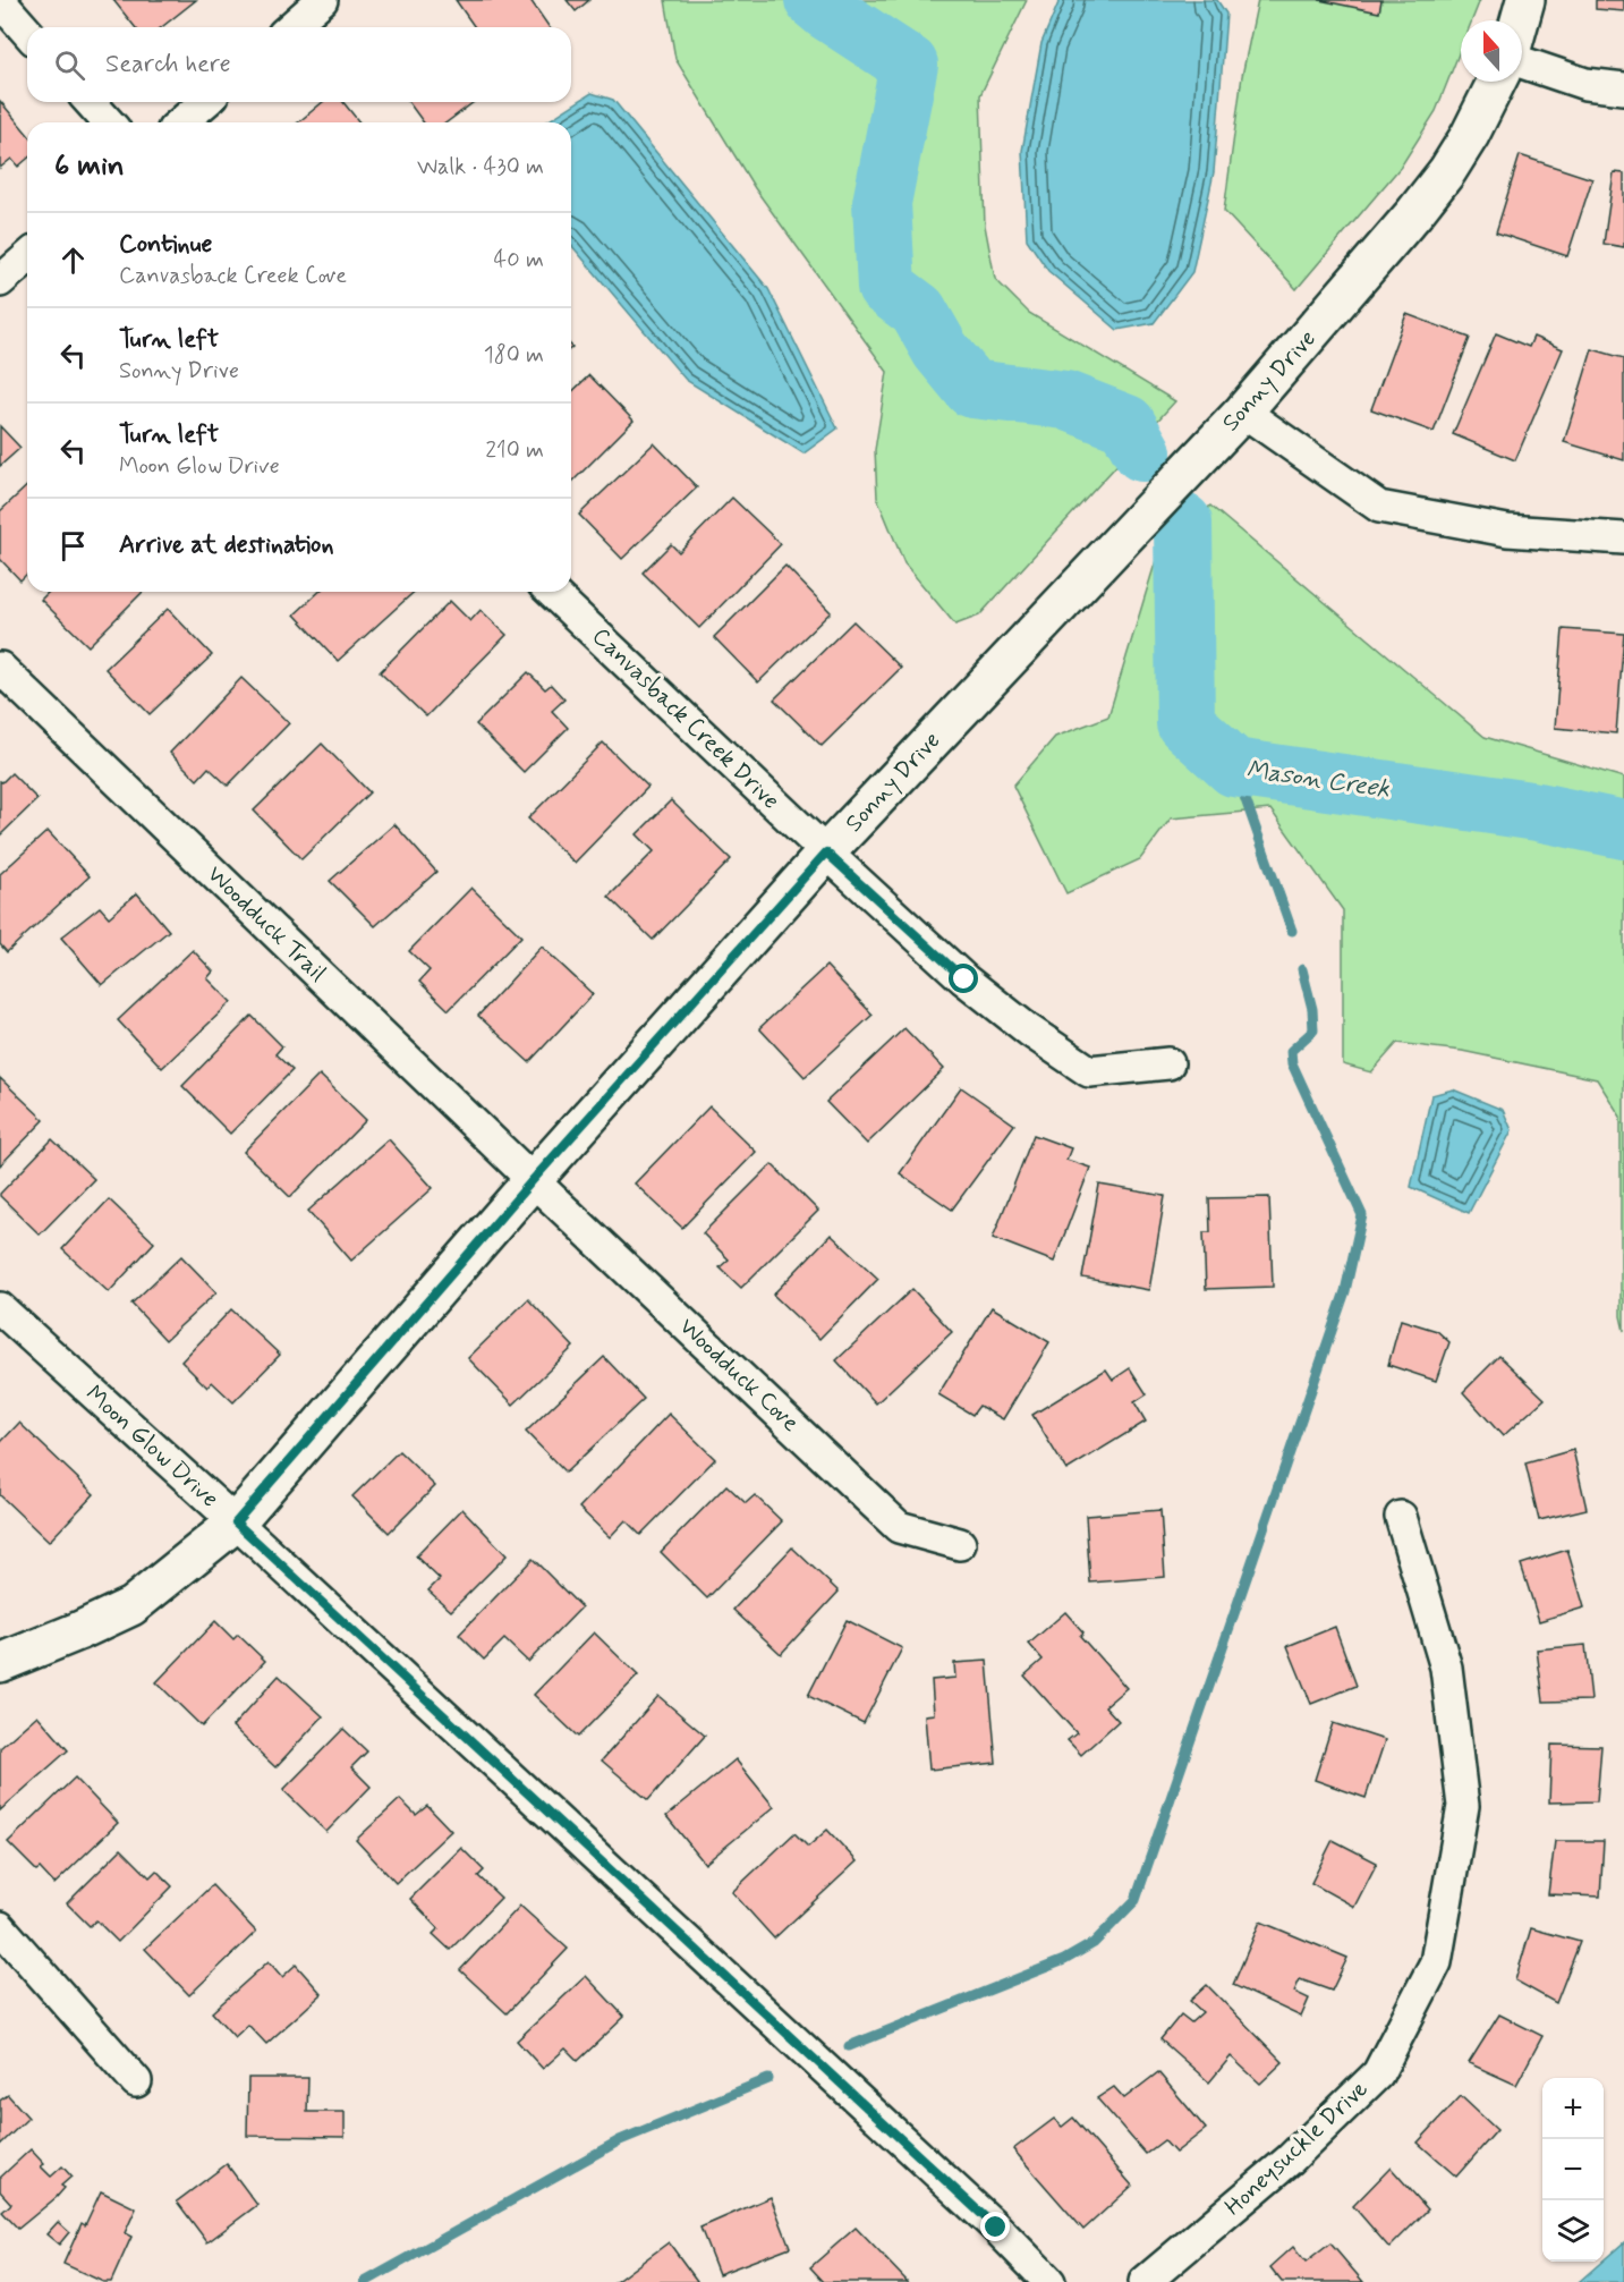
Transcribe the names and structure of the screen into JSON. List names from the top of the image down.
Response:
{
  "streets": {
    "street": [
      "Sonny Drive",
      "Canvasback Creek Drive",
      "Woodduck Trail",
      "Woodduck Cove",
      "Moon Glow Drive",
      "Honeysuckle Drive"
    ]
  },
  "crossings": [
    ["Sonny Drive", "Canvasback Creek Drive"],
    ["Sonny Drive", "Woodduck Trail"],
    ["Sonny Drive", "Woodduck Cove"],
    ["Sonny Drive", "Moon Glow Drive"],
    ["Woodduck Trail", "Woodduck Cove"]
  ],
  "water": ["Mason Creek"],
  "north": "top",
  "page": {
    "search": "Search here",
    "heading": ["6 min", "Walk · 430 m"],
    "list": [
      ["Continue", "Canvasback Creek Cove", "40 m"],
      ["Turn left", "Sonny Drive", "180 m"],
      ["Turn left", "Moon Glow Drive", "210 m"],
      "Arrive at destination"
    ],
    "map_buttons": ["+", "−"]
  }
}
